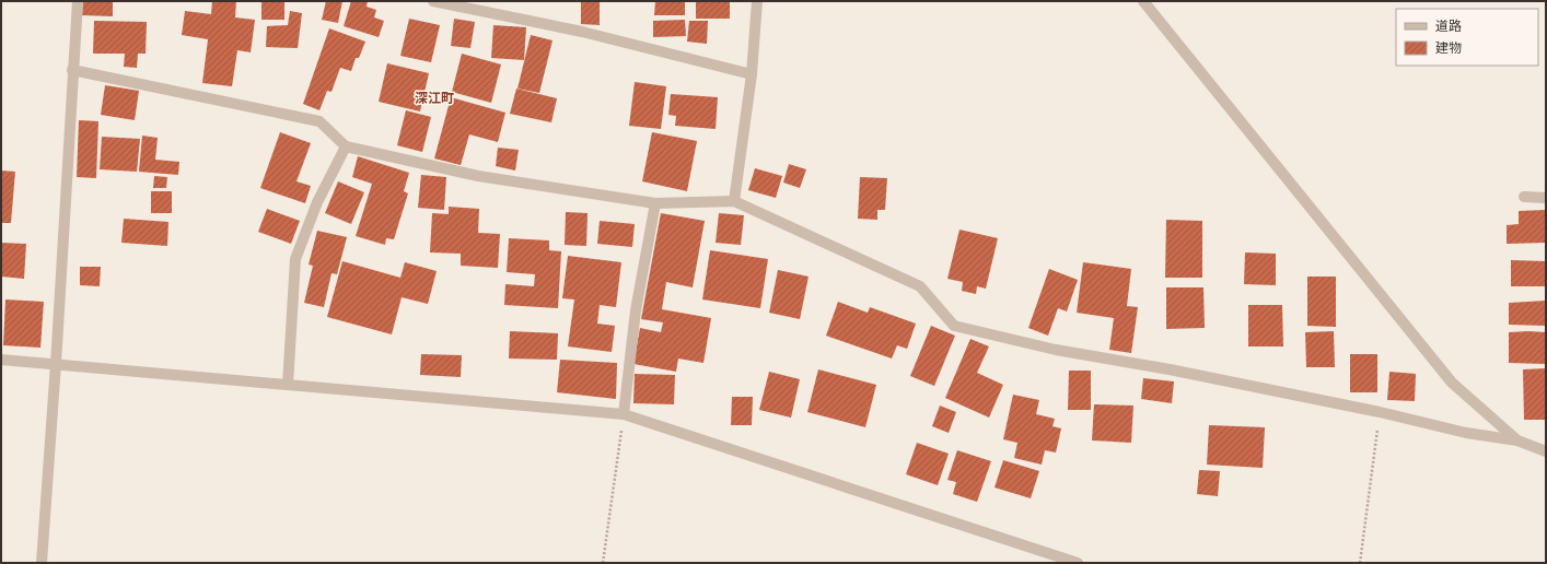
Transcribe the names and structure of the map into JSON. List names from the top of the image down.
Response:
{
  "districts": ["深江町"],
  "legend": ["道路", "建物"]
}
